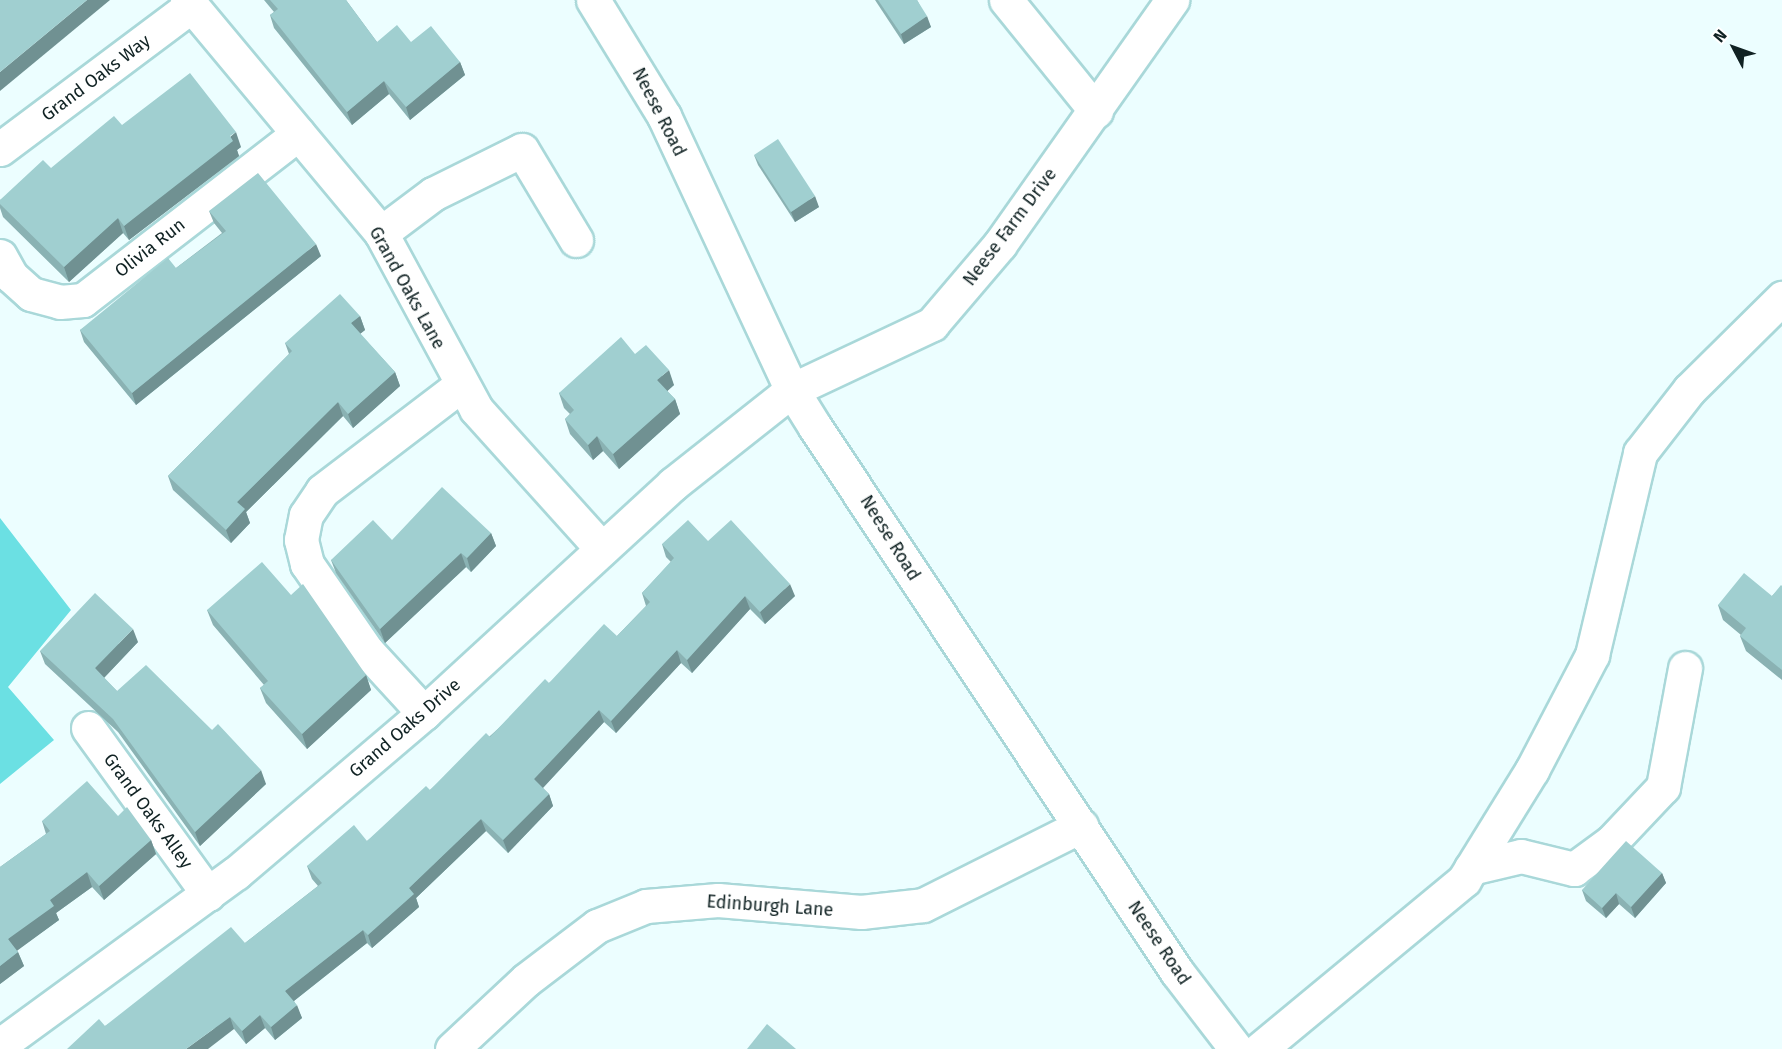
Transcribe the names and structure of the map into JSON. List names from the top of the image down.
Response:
{
  "streets": {
    "street": [
      "Grand Oaks Way",
      "Neese Road",
      "Neese Farm Drive",
      "Olivia Run",
      "Grand Oaks Lane",
      "Grand Oaks Drive",
      "Grand Oaks Alley",
      "Edinburgh Lane"
    ]
  },
  "crossings": [
    ["Grand Oaks Way", "Grand Oaks Lane"],
    ["Neese Road", "Neese Farm Drive"],
    ["Neese Road", "Grand Oaks Drive"],
    ["Neese Road", "Edinburgh Lane"],
    ["Neese Farm Drive", "Grand Oaks Drive"],
    ["Olivia Run", "Grand Oaks Lane"],
    ["Grand Oaks Lane", "Grand Oaks Drive"],
    ["Grand Oaks Drive", "Grand Oaks Alley"]
  ],
  "north": "top left"
}
